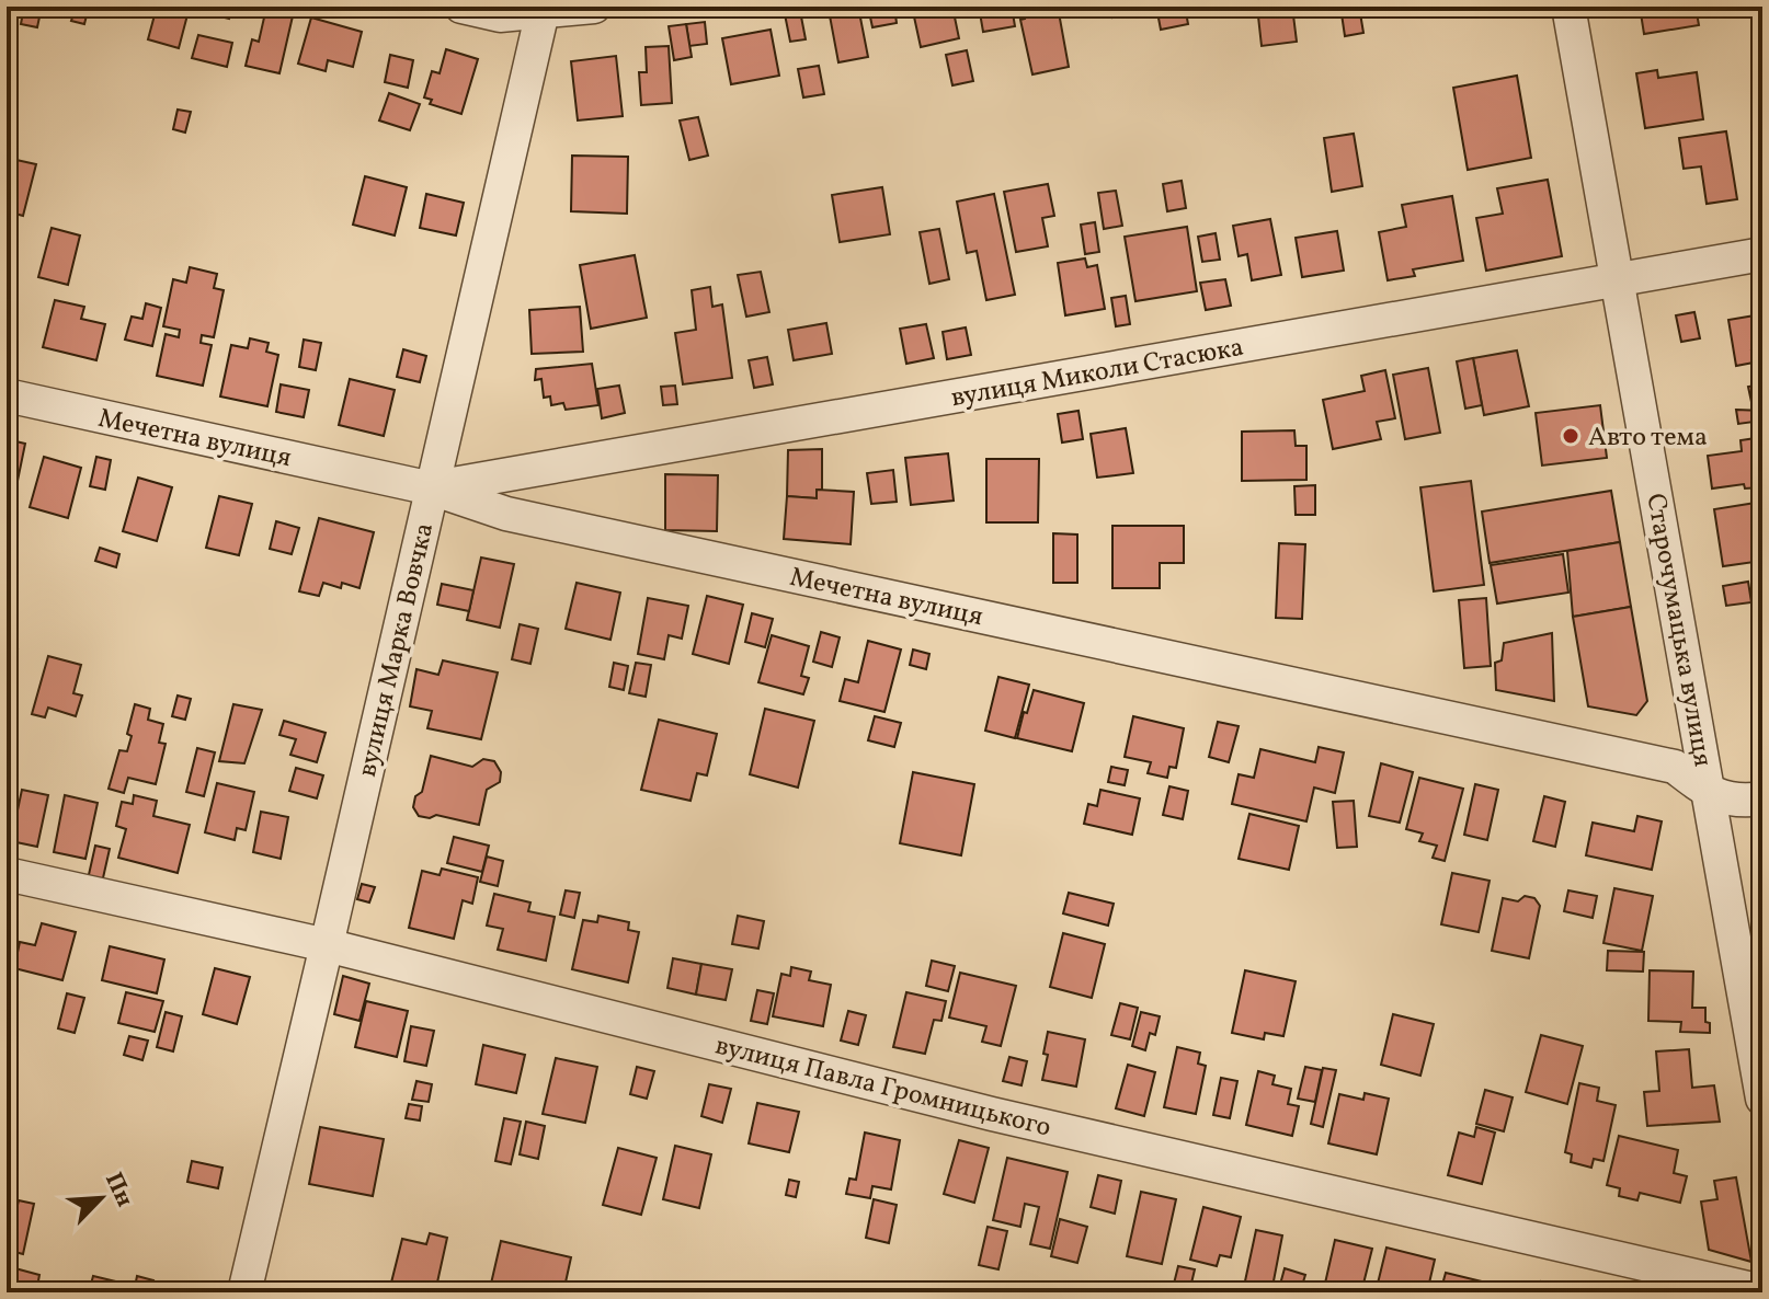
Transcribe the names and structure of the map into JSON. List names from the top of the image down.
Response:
{
  "streets": {
    "street": [
      "вулиця Миколи Стасюка",
      "Мечетна вулиця",
      "Старочумацька вулиця",
      "вулиця Марка Вовчка",
      "вулиця Павла Громницького"
    ]
  },
  "crossings": [
    ["вулиця Миколи Стасюка", "Мечетна вулиця"],
    ["вулиця Миколи Стасюка", "Старочумацька вулиця"],
    ["вулиця Миколи Стасюка", "вулиця Марка Вовчка"],
    ["Мечетна вулиця", "Старочумацька вулиця"],
    ["Мечетна вулиця", "вулиця Марка Вовчка"],
    ["вулиця Марка Вовчка", "вулиця Павла Громницького"]
  ],
  "places": ["Авто тема"],
  "north": "top right"
}
